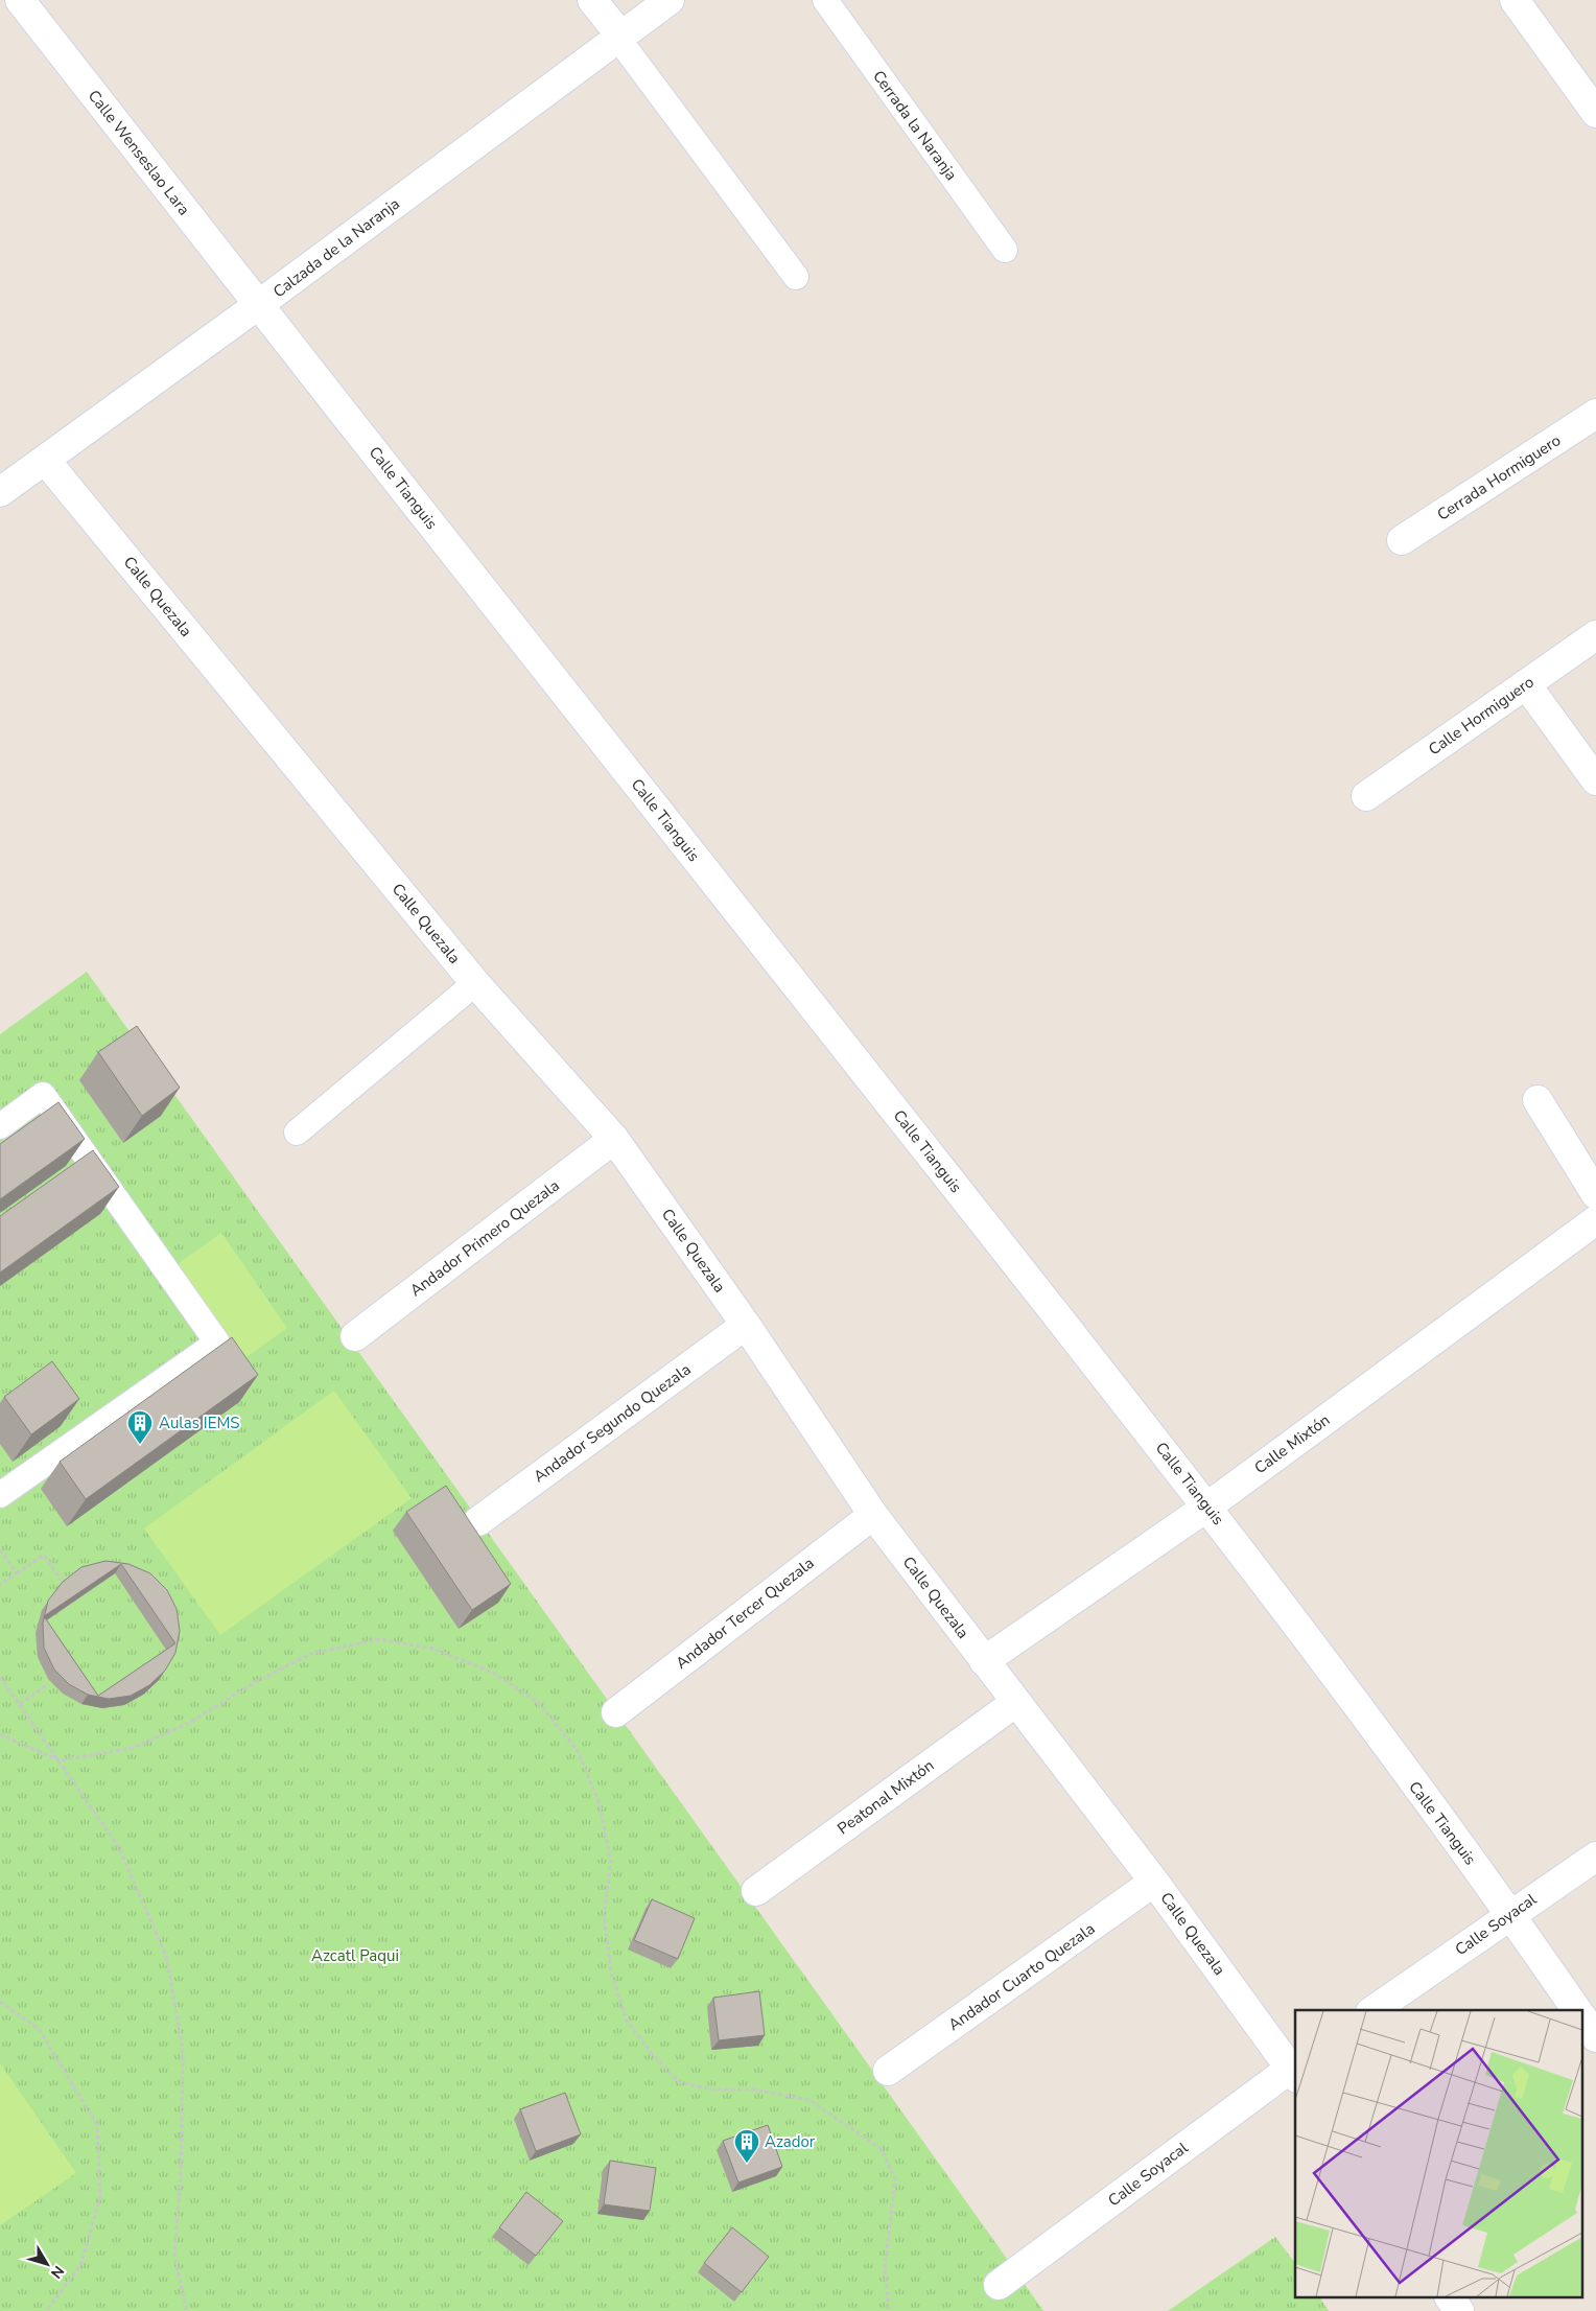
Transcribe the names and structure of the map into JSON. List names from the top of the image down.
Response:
{
  "streets": {
    "street": [
      "Calle Wenseslao Lara",
      "Calzada de la Naranja",
      "Cerrada Hormiguero",
      "Calle Tianguis",
      "Calle Quezala",
      "Calle Hormiguero",
      "Andador Primero Quezala",
      "Andador Segundo Quezala",
      "Calle Mixtón",
      "Andador Tercer Quezala",
      "Peatonal Mixtón",
      "Calle Soyacal",
      "Andador Cuarto Quezala"
    ],
    "lane": ["Cerrada la Naranja"]
  },
  "crossings": [
    ["Calle Wenseslao Lara", "Calzada de la Naranja"],
    ["Calle Wenseslao Lara", "Calle Tianguis"],
    ["Calzada de la Naranja", "Calle Tianguis"],
    ["Calzada de la Naranja", "Calle Quezala"],
    ["Calle Tianguis", "Calle Mixtón"],
    ["Calle Tianguis", "Calle Soyacal"],
    ["Calle Quezala", "Andador Primero Quezala"],
    ["Calle Quezala", "Andador Segundo Quezala"],
    ["Calle Quezala", "Calle Mixtón"],
    ["Calle Quezala", "Andador Tercer Quezala"],
    ["Calle Quezala", "Peatonal Mixtón"],
    ["Calle Quezala", "Calle Soyacal"],
    ["Calle Quezala", "Andador Cuarto Quezala"]
  ],
  "parks": ["Azcatl Paqui"],
  "places": {
    "building": ["Aulas IEMS", "Azador"]
  },
  "north": "bottom right"
}
